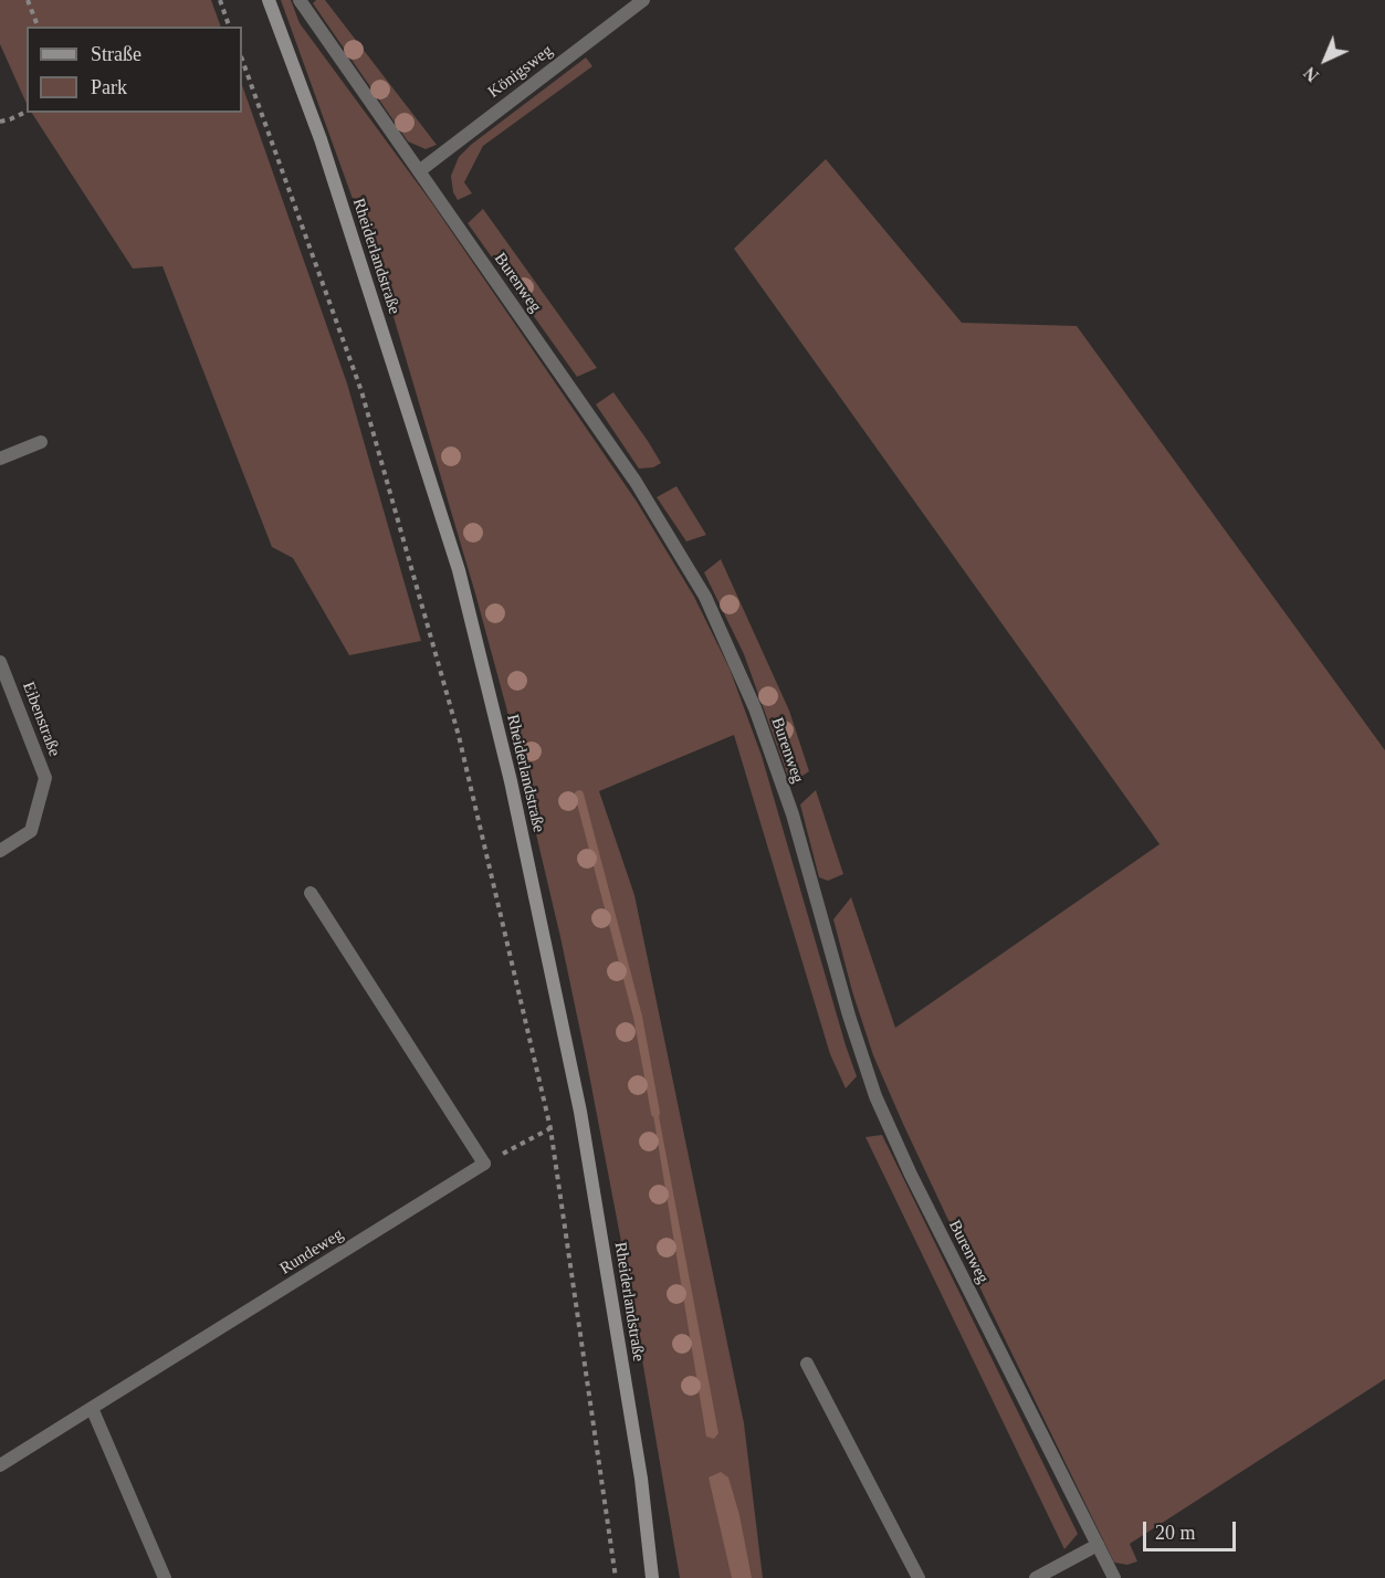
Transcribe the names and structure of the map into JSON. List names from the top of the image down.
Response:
{
  "streets": {
    "main road": ["Rheiderlandstraße"],
    "street": [
      "Königsweg",
      "Burenweg",
      "Eibenstraße",
      "Rundeweg"
    ]
  },
  "crossings": [
    ["Königsweg", "Burenweg"]
  ],
  "legend": ["Straße", "Park"],
  "scale_bar": "20 m",
  "north": "bottom left"
}
